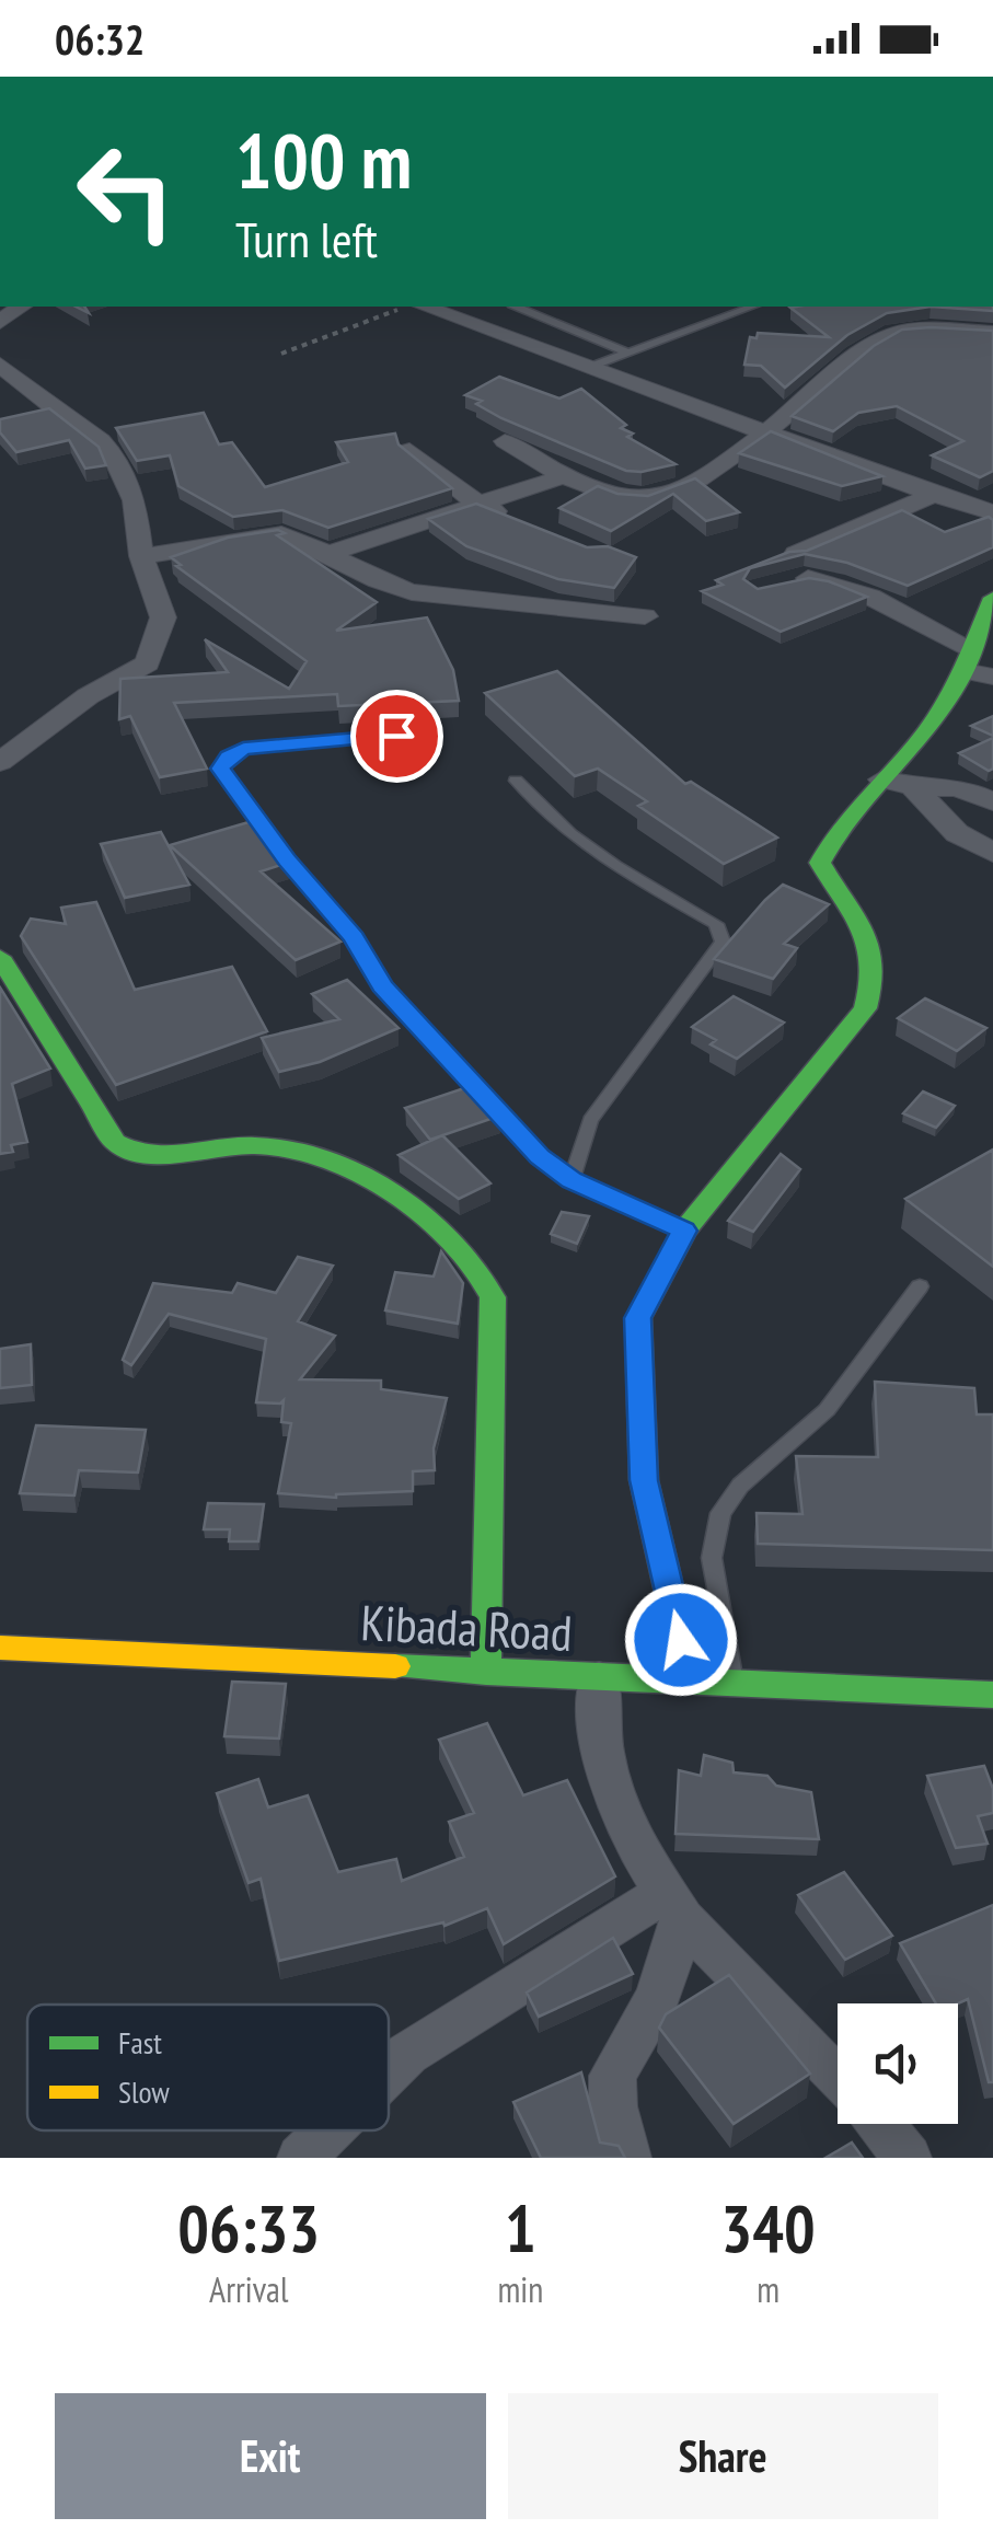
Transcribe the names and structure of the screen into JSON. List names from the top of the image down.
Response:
{
  "streets": {
    "street": ["Kibada Road"]
  },
  "legend": ["Fast", "Slow"],
  "page": {
    "status": "06:32",
    "turn": ["100 m", "Turn left"],
    "eta": [
      "06:33",
      "Arrival",
      "1",
      "min",
      "340",
      "m"
    ],
    "buttons": ["Exit", "Share"]
  }
}
